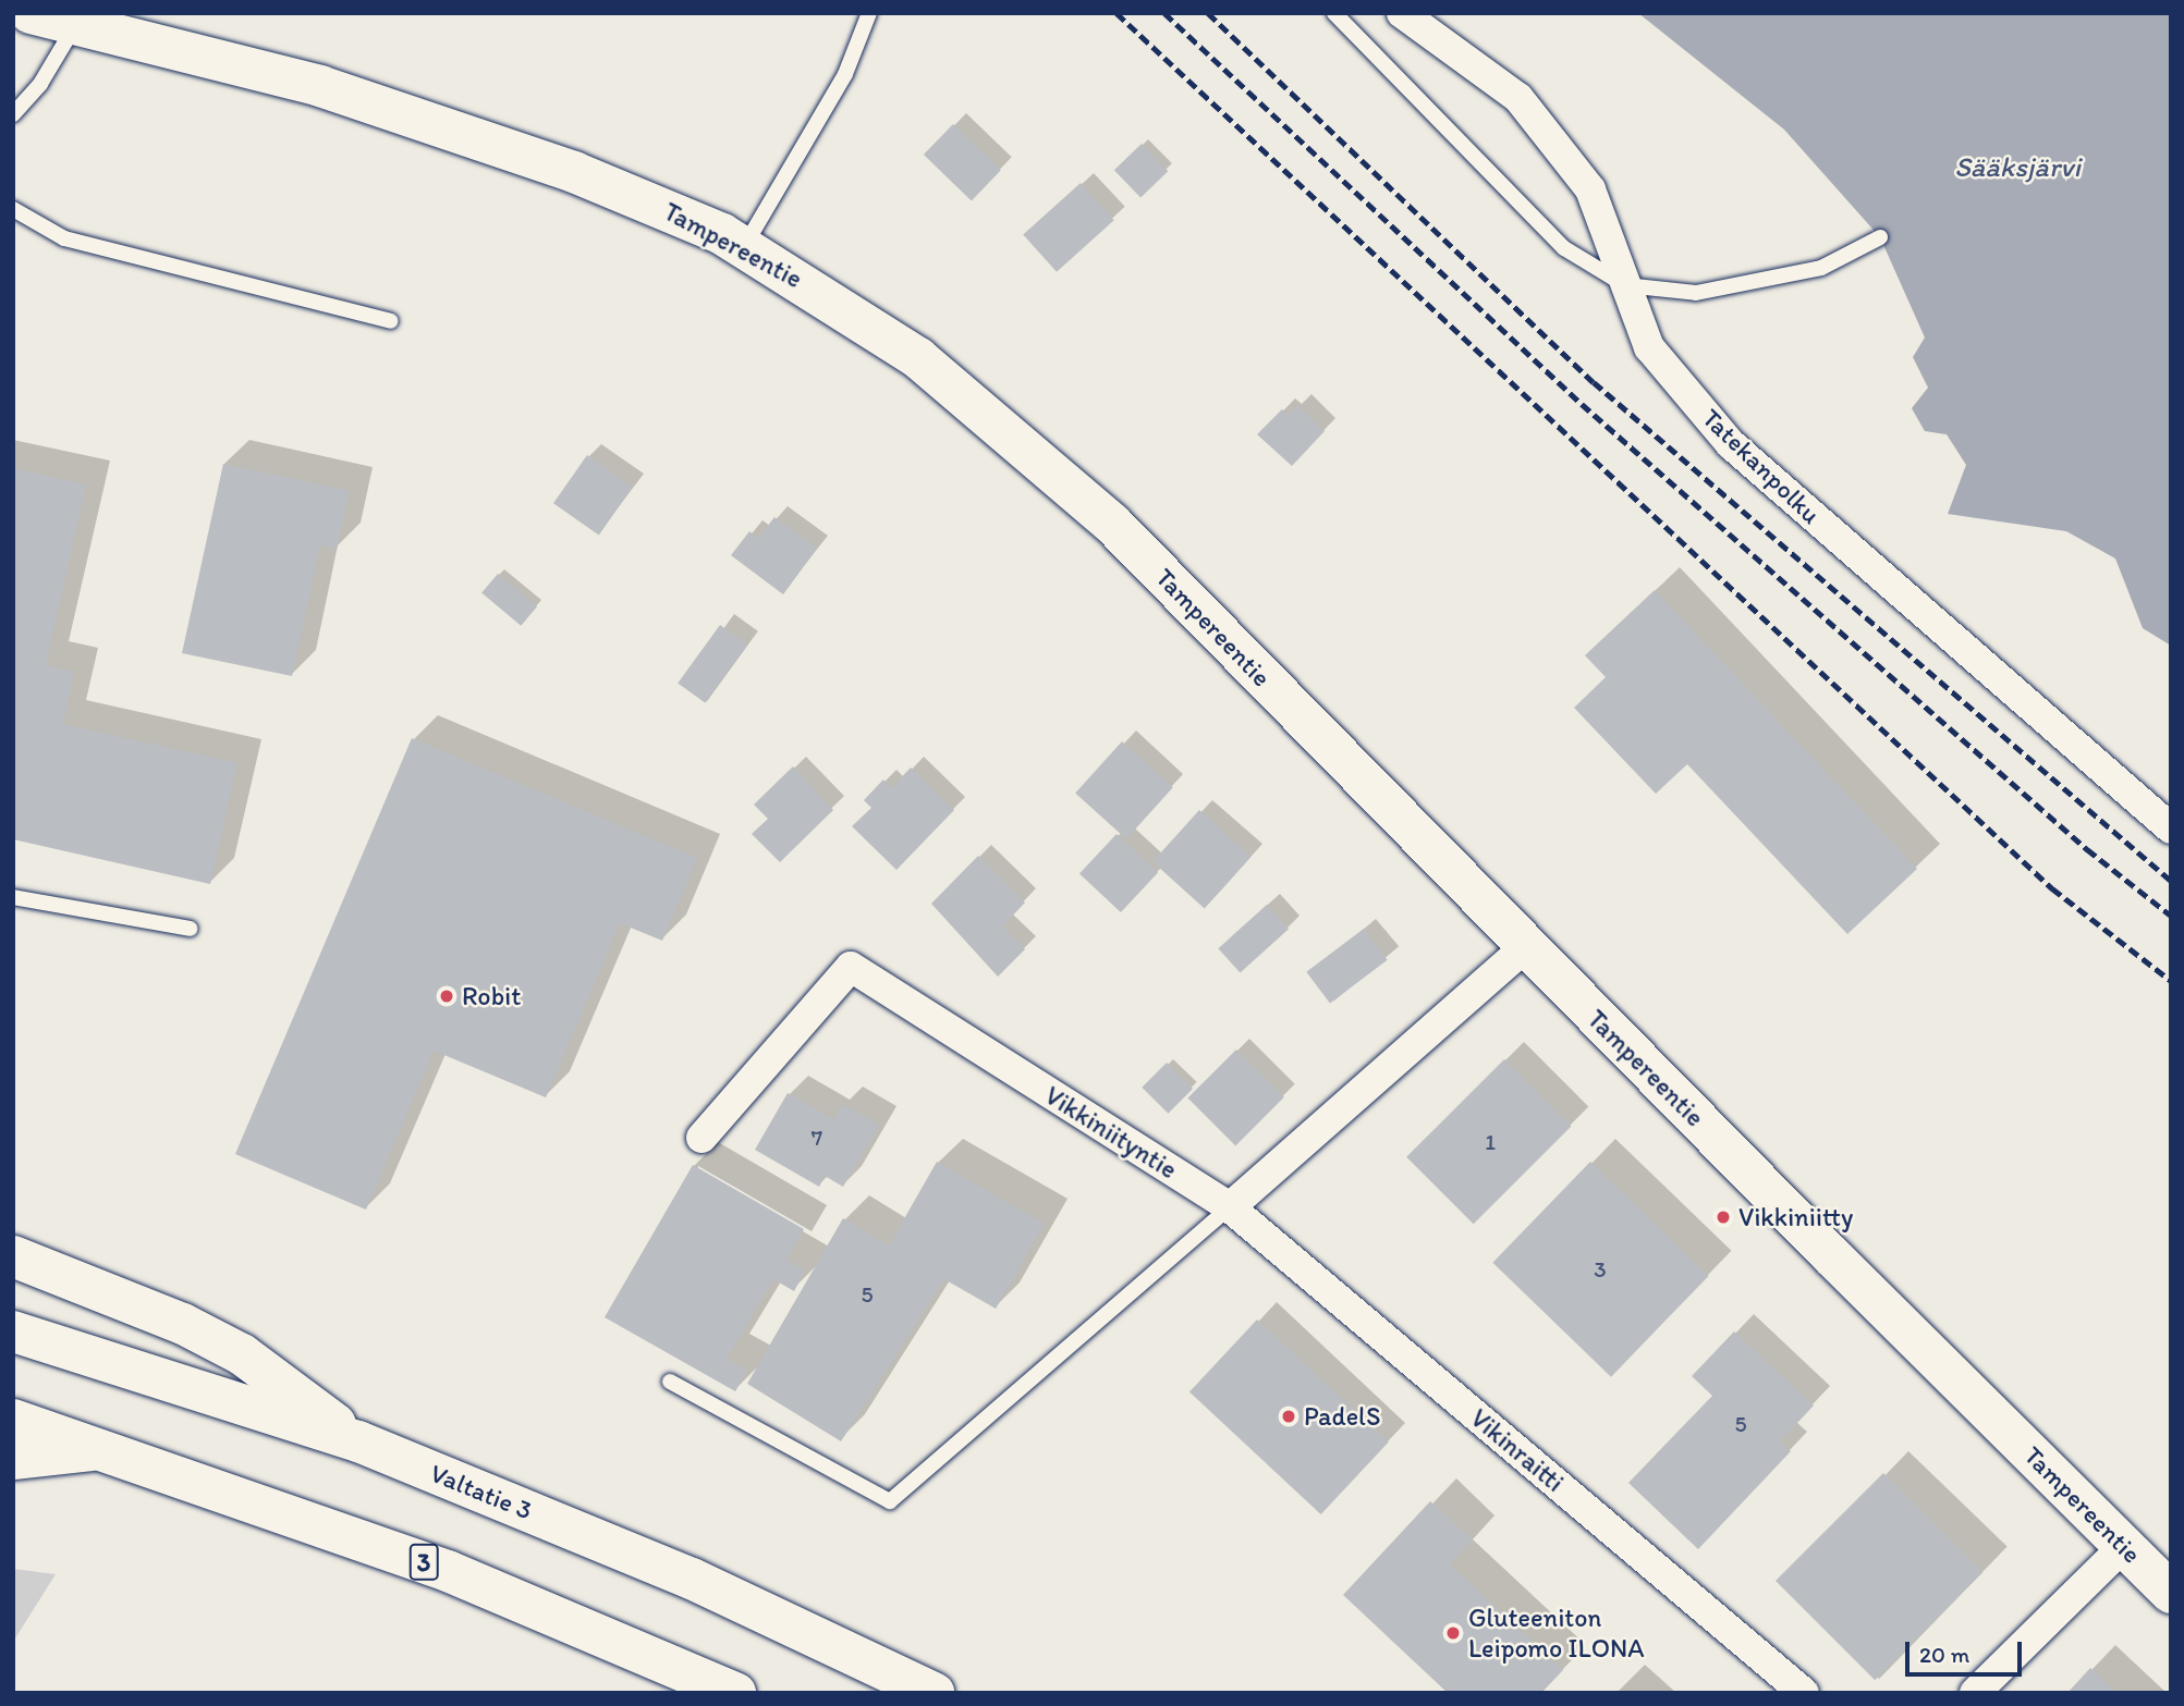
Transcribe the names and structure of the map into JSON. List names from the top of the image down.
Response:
{
  "streets": {
    "main road": ["Tampereentie", "Valtatie 3", "3"],
    "street": ["Tatekanpolku", "Vikkiniityntie", "Vikinraitti"]
  },
  "crossings": [
    ["Vikkiniityntie", "Vikinraitti"]
  ],
  "water": ["Sääksjärvi"],
  "places": [
    "Robit",
    "Vikkiniitty",
    "PadelS",
    "Gluteeniton Leipomo ILONA"
  ],
  "house_numbers": [
    "7",
    "1",
    "3",
    "5",
    "5"
  ],
  "scale_bar": "20 m"
}
